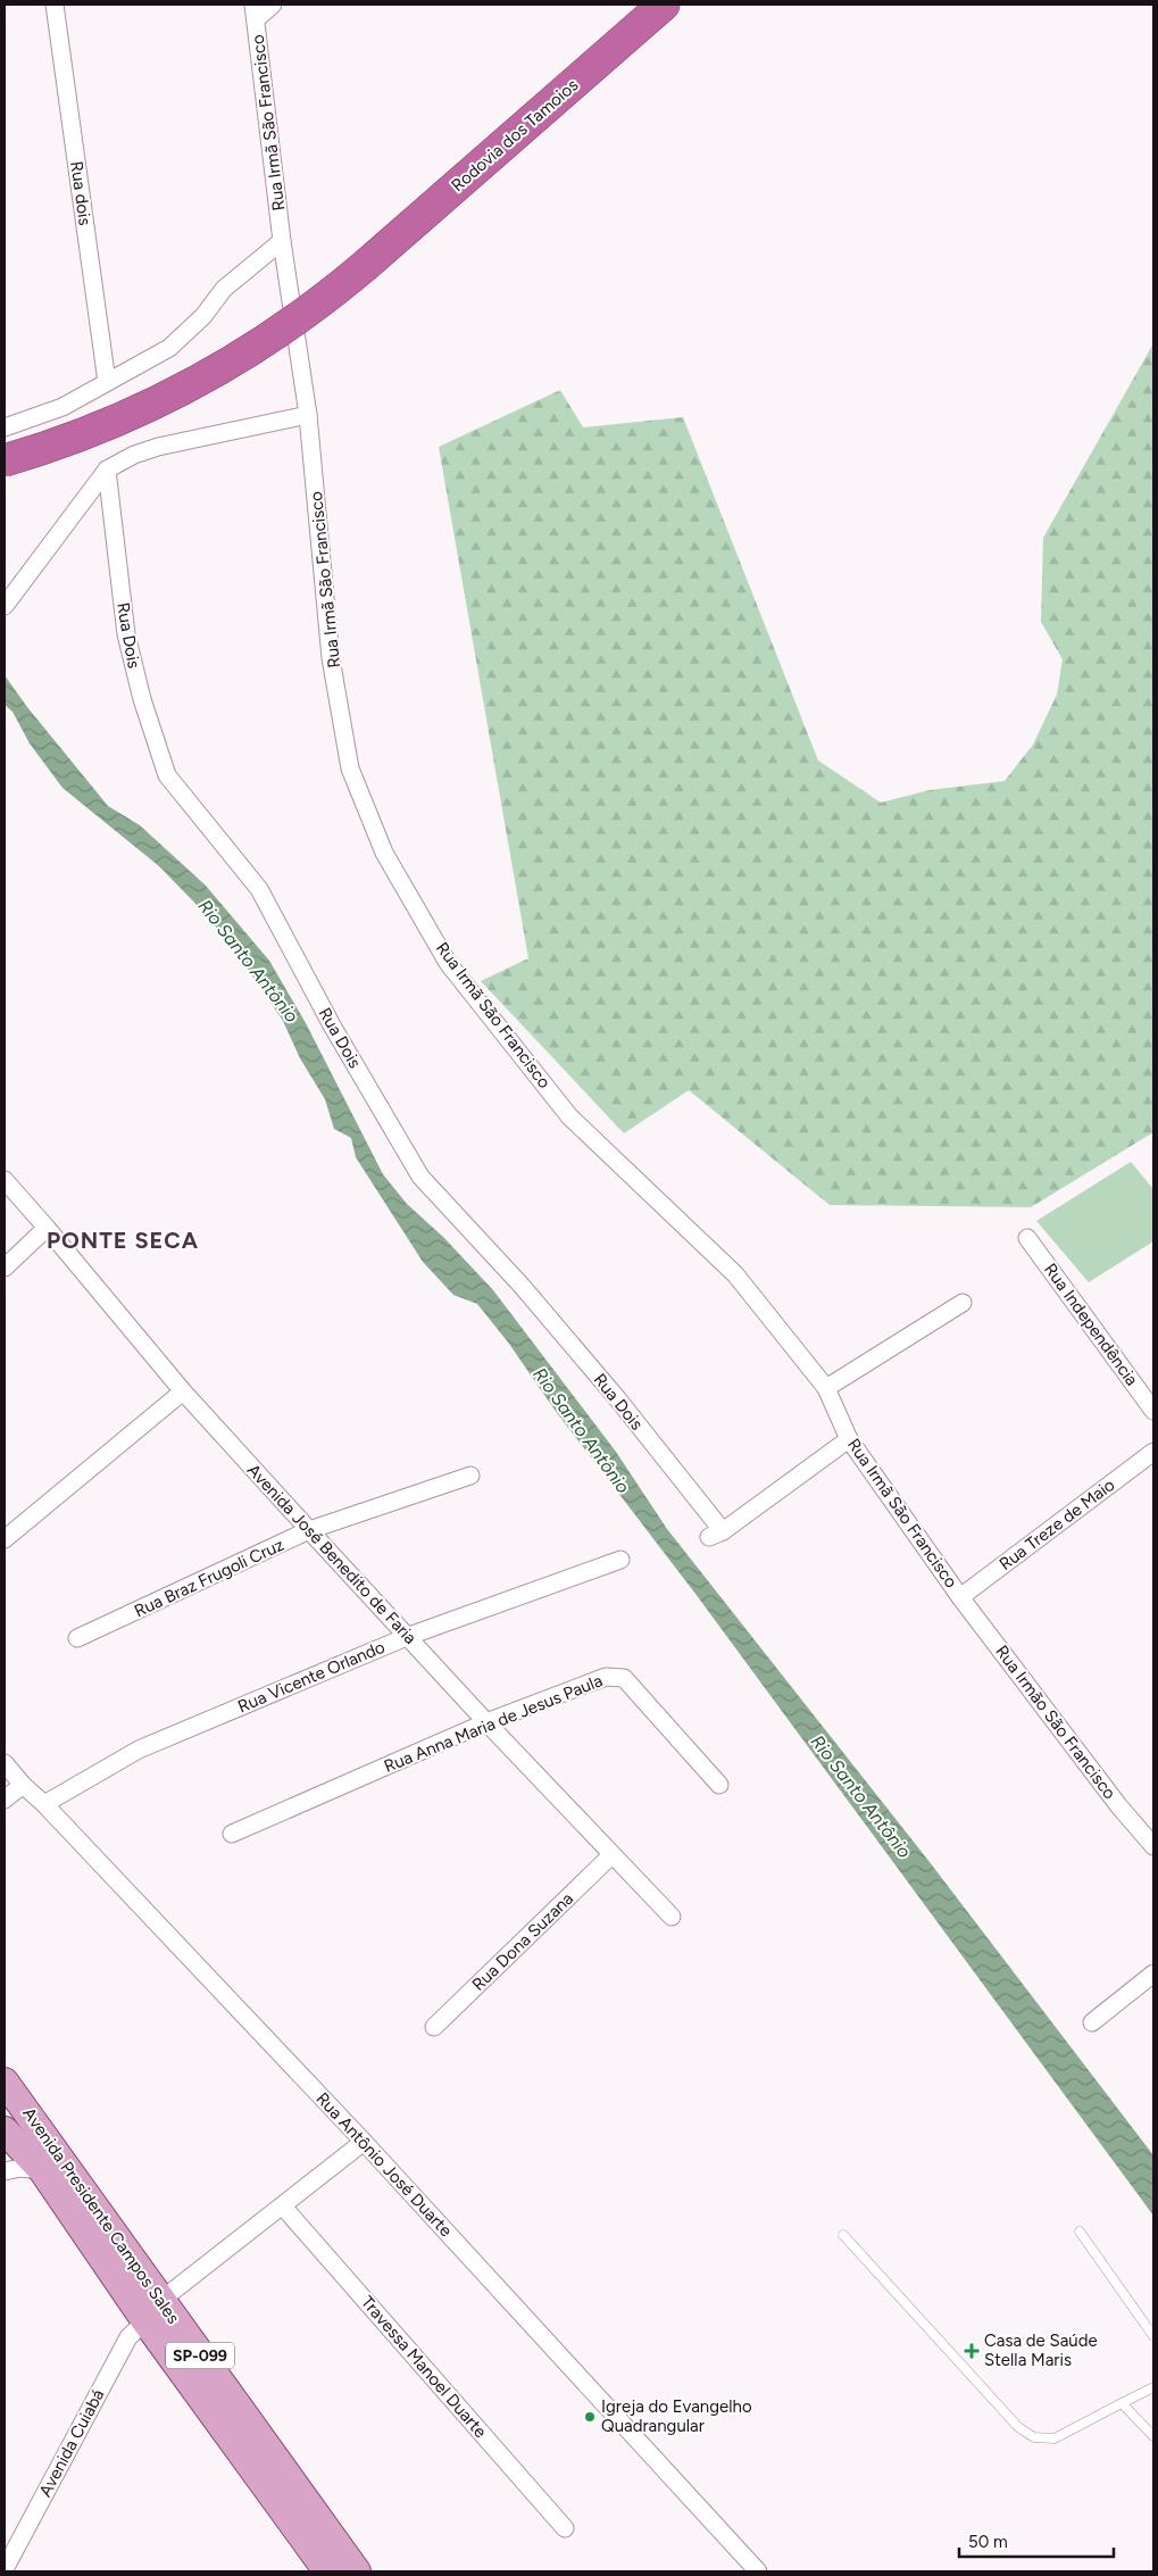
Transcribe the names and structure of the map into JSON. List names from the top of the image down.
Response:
{
  "streets": {
    "highway": ["Rodovia dos Tamoios"],
    "main road": ["Avenida Presidente Campos Sales", "SP-099"],
    "street": [
      "Rua Irmã São Francisco",
      "Rua dois",
      "Rua Dois",
      "Rua Independência",
      "Rua Treze de Maio",
      "Avenida José Benedito de Faria",
      "Rua Braz Frugoli Cruz",
      "Rua Vicente Orlando",
      "Rua Irmão São Francisco",
      "Rua Anna Maria de Jesus Paula",
      "Rua Dona Suzana",
      "Rua Antônio José Duarte",
      "Travessa Manoel Duarte",
      "Avenida Cuiabá"
    ]
  },
  "crossings": [
    ["Rua Irmã São Francisco", "Rua Dois"],
    ["Rua Irmã São Francisco", "Rua Treze de Maio"],
    ["Rua Irmã São Francisco", "Rua Irmão São Francisco"],
    ["Rua Treze de Maio", "Rua Irmão São Francisco"],
    ["Avenida José Benedito de Faria", "Rua Braz Frugoli Cruz"],
    ["Avenida José Benedito de Faria", "Rua Vicente Orlando"],
    ["Avenida José Benedito de Faria", "Rua Anna Maria de Jesus Paula"],
    ["Avenida José Benedito de Faria", "Rua Dona Suzana"],
    ["Rua Vicente Orlando", "Rua Antônio José Duarte"],
    ["Rua Antônio José Duarte", "Avenida Cuiabá"],
    ["Avenida Presidente Campos Sales", "Avenida Cuiabá"],
    ["Travessa Manoel Duarte", "Avenida Cuiabá"]
  ],
  "districts": ["PONTE SECA"],
  "water": ["Rio Santo Antônio"],
  "places": {
    "health": ["Casa de Saúde Stella Maris"],
    "other": ["Igreja do Evangelho Quadrangular"]
  },
  "scale_bar": "50 m"
}
